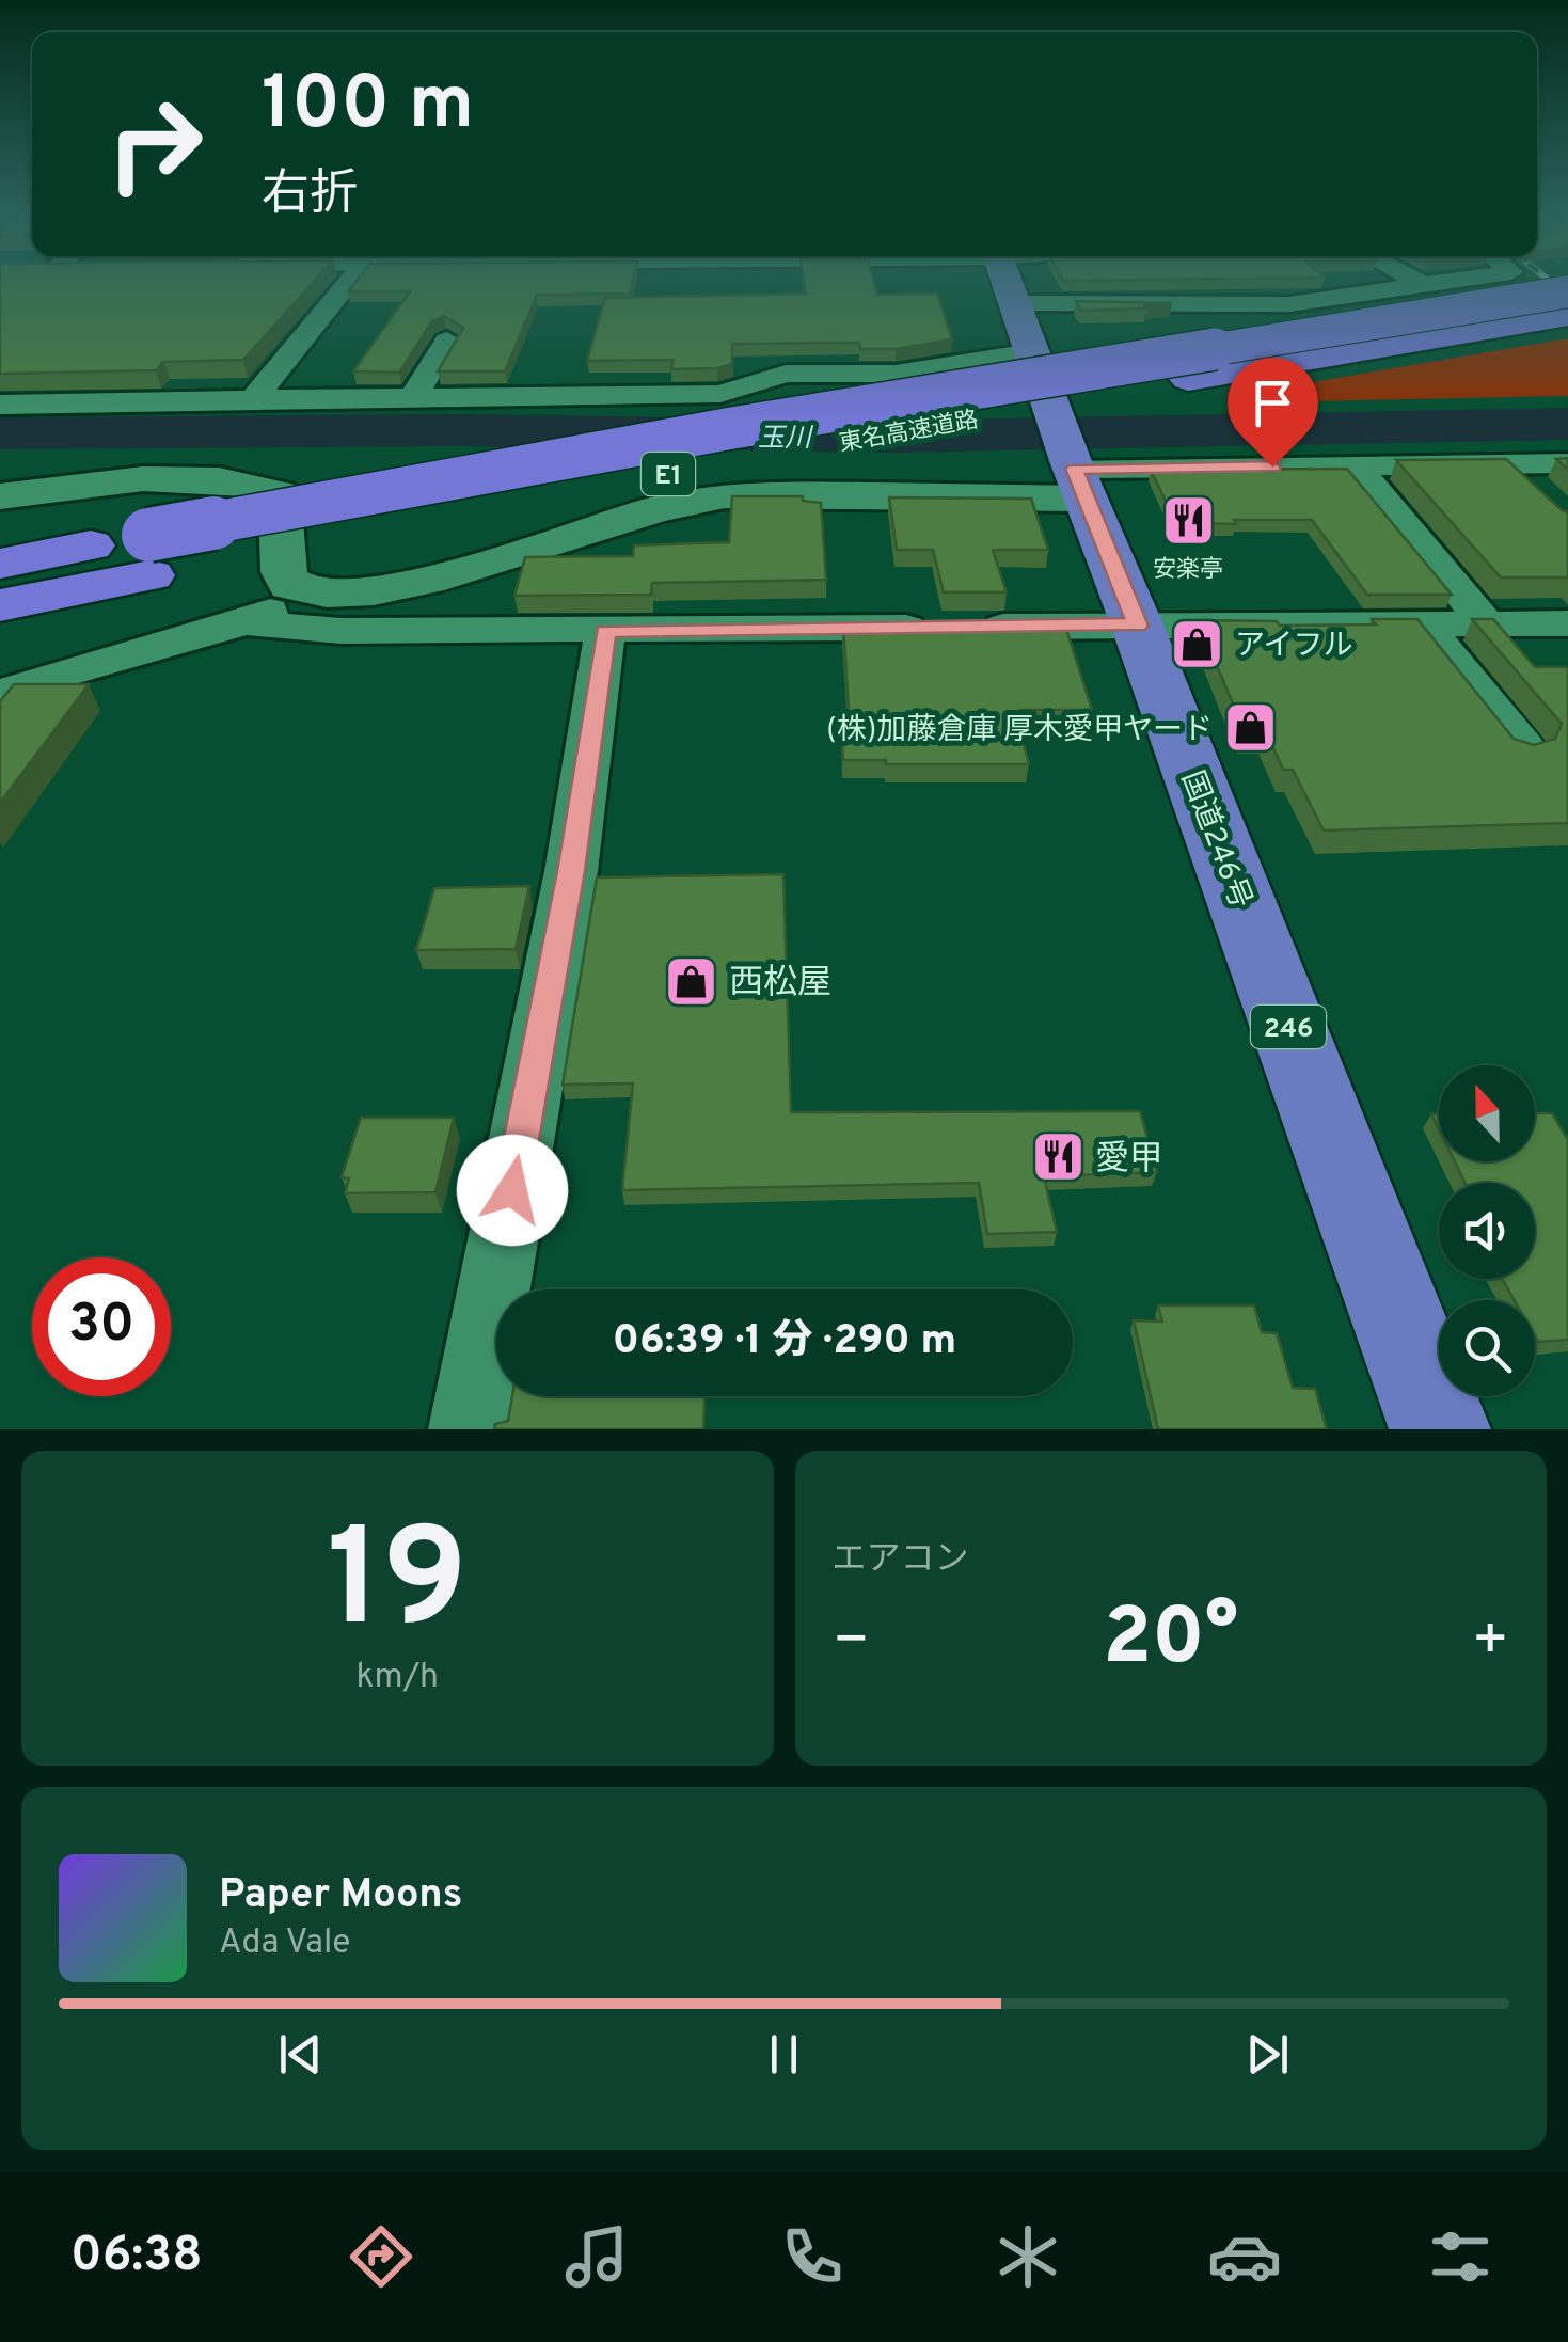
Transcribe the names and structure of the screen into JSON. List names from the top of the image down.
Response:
{
  "streets": {
    "highway": [
      "東名高速道路",
      "E1",
      "国道246号",
      "246"
    ]
  },
  "water": ["玉川"],
  "places": {
    "restaurant": ["安楽亭", "愛甲"],
    "shop": ["アイフル", "(株)加藤倉庫 厚木愛甲ヤード", "西松屋"]
  },
  "north": "top",
  "page": {
    "turn": ["100 m", "右折"],
    "limit": "30",
    "trip": "06:39 · 1 分 · 290 m",
    "tile": [
      ["19", "km/h"],
      "エアコン"
    ],
    "heat": ["−", "20°", "+"],
    "song": ["Paper Moons", "Ada Vale"],
    "tabs": "06:38"
  }
}
